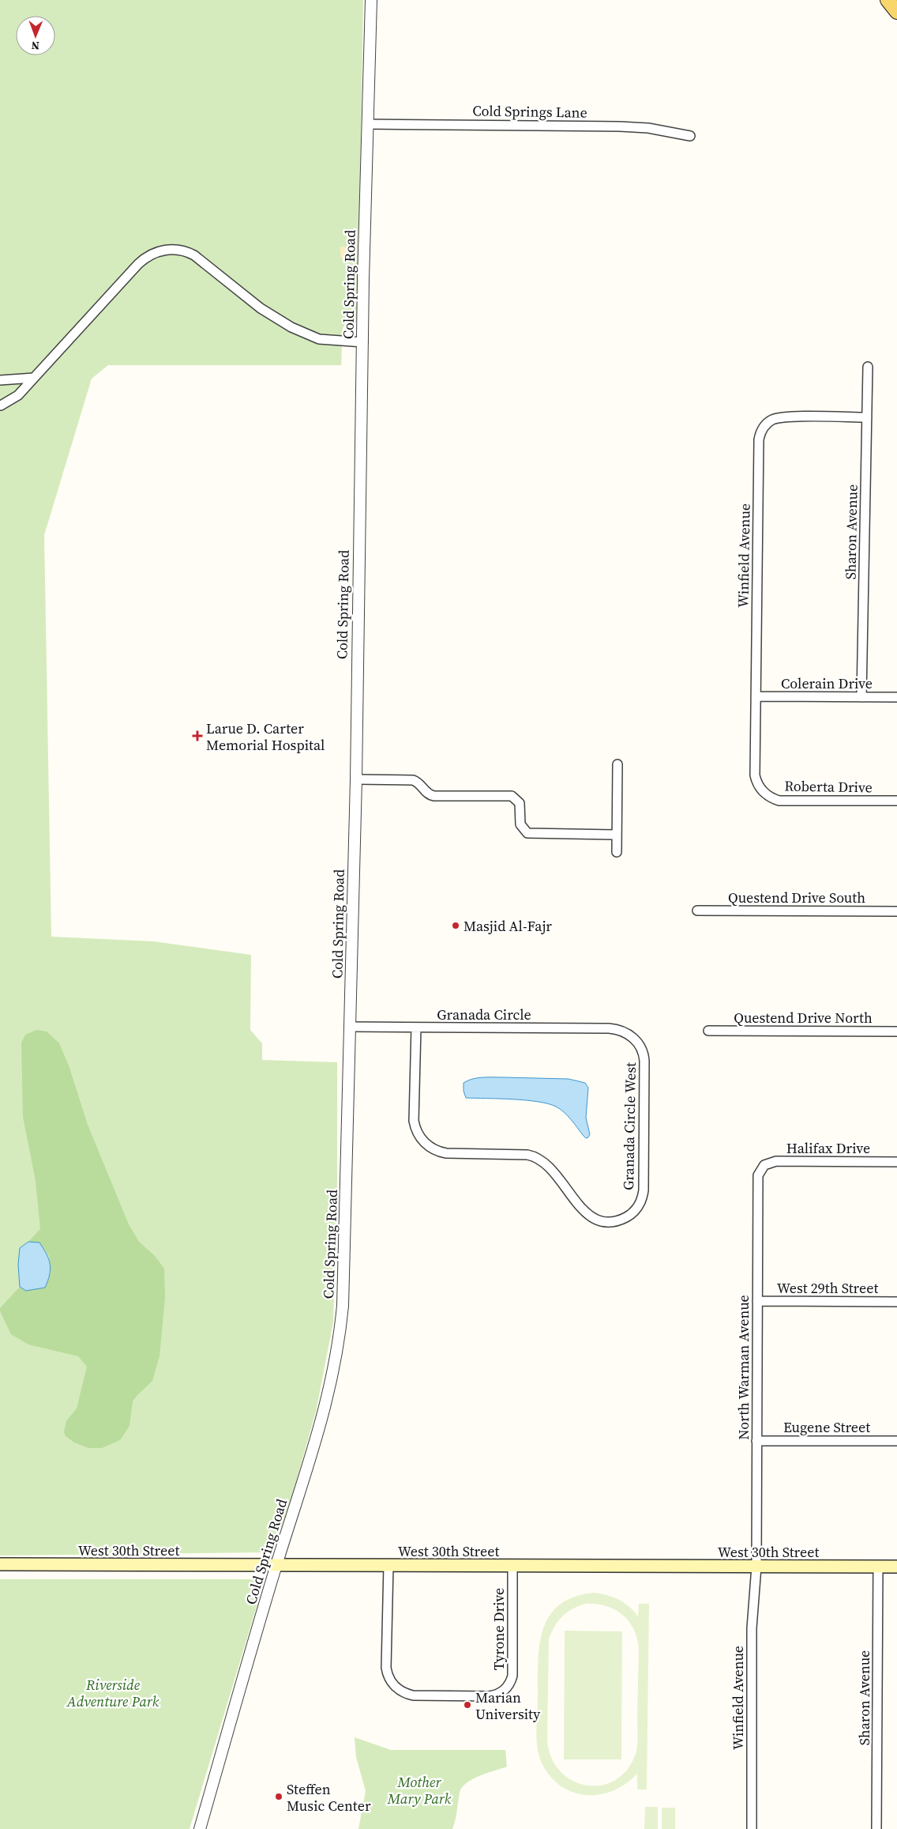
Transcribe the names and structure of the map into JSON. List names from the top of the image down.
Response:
{
  "streets": {
    "main road": ["West 30th Street"],
    "street": [
      "Cold Springs Lane",
      "Cold Spring Road",
      "Sharon Avenue",
      "Winfield Avenue",
      "Colerain Drive",
      "Roberta Drive",
      "Questend Drive South",
      "Granada Circle",
      "Questend Drive North",
      "Granada Circle West",
      "Halifax Drive",
      "West 29th Street",
      "North Warman Avenue",
      "Eugene Street",
      "Tyrone Drive"
    ]
  },
  "crossings": [
    ["Cold Springs Lane", "Cold Spring Road"],
    ["Cold Spring Road", "Granada Circle"],
    ["Cold Spring Road", "West 30th Street"],
    ["Sharon Avenue", "Winfield Avenue"],
    ["Sharon Avenue", "Colerain Drive"],
    ["Sharon Avenue", "West 30th Street"],
    ["Winfield Avenue", "Colerain Drive"],
    ["Winfield Avenue", "Roberta Drive"],
    ["Winfield Avenue", "North Warman Avenue"],
    ["Winfield Avenue", "West 30th Street"],
    ["Granada Circle", "Granada Circle West"],
    ["Halifax Drive", "North Warman Avenue"],
    ["West 29th Street", "North Warman Avenue"],
    ["North Warman Avenue", "Eugene Street"],
    ["North Warman Avenue", "West 30th Street"],
    ["West 30th Street", "Tyrone Drive"]
  ],
  "parks": ["Riverside Adventure Park", "Mother Mary Park"],
  "places": {
    "health": ["Larue D. Carter Memorial Hospital"],
    "other": ["Masjid Al-Fajr", "Marian University", "Steffen Music Center"]
  },
  "north": "bottom"
}
